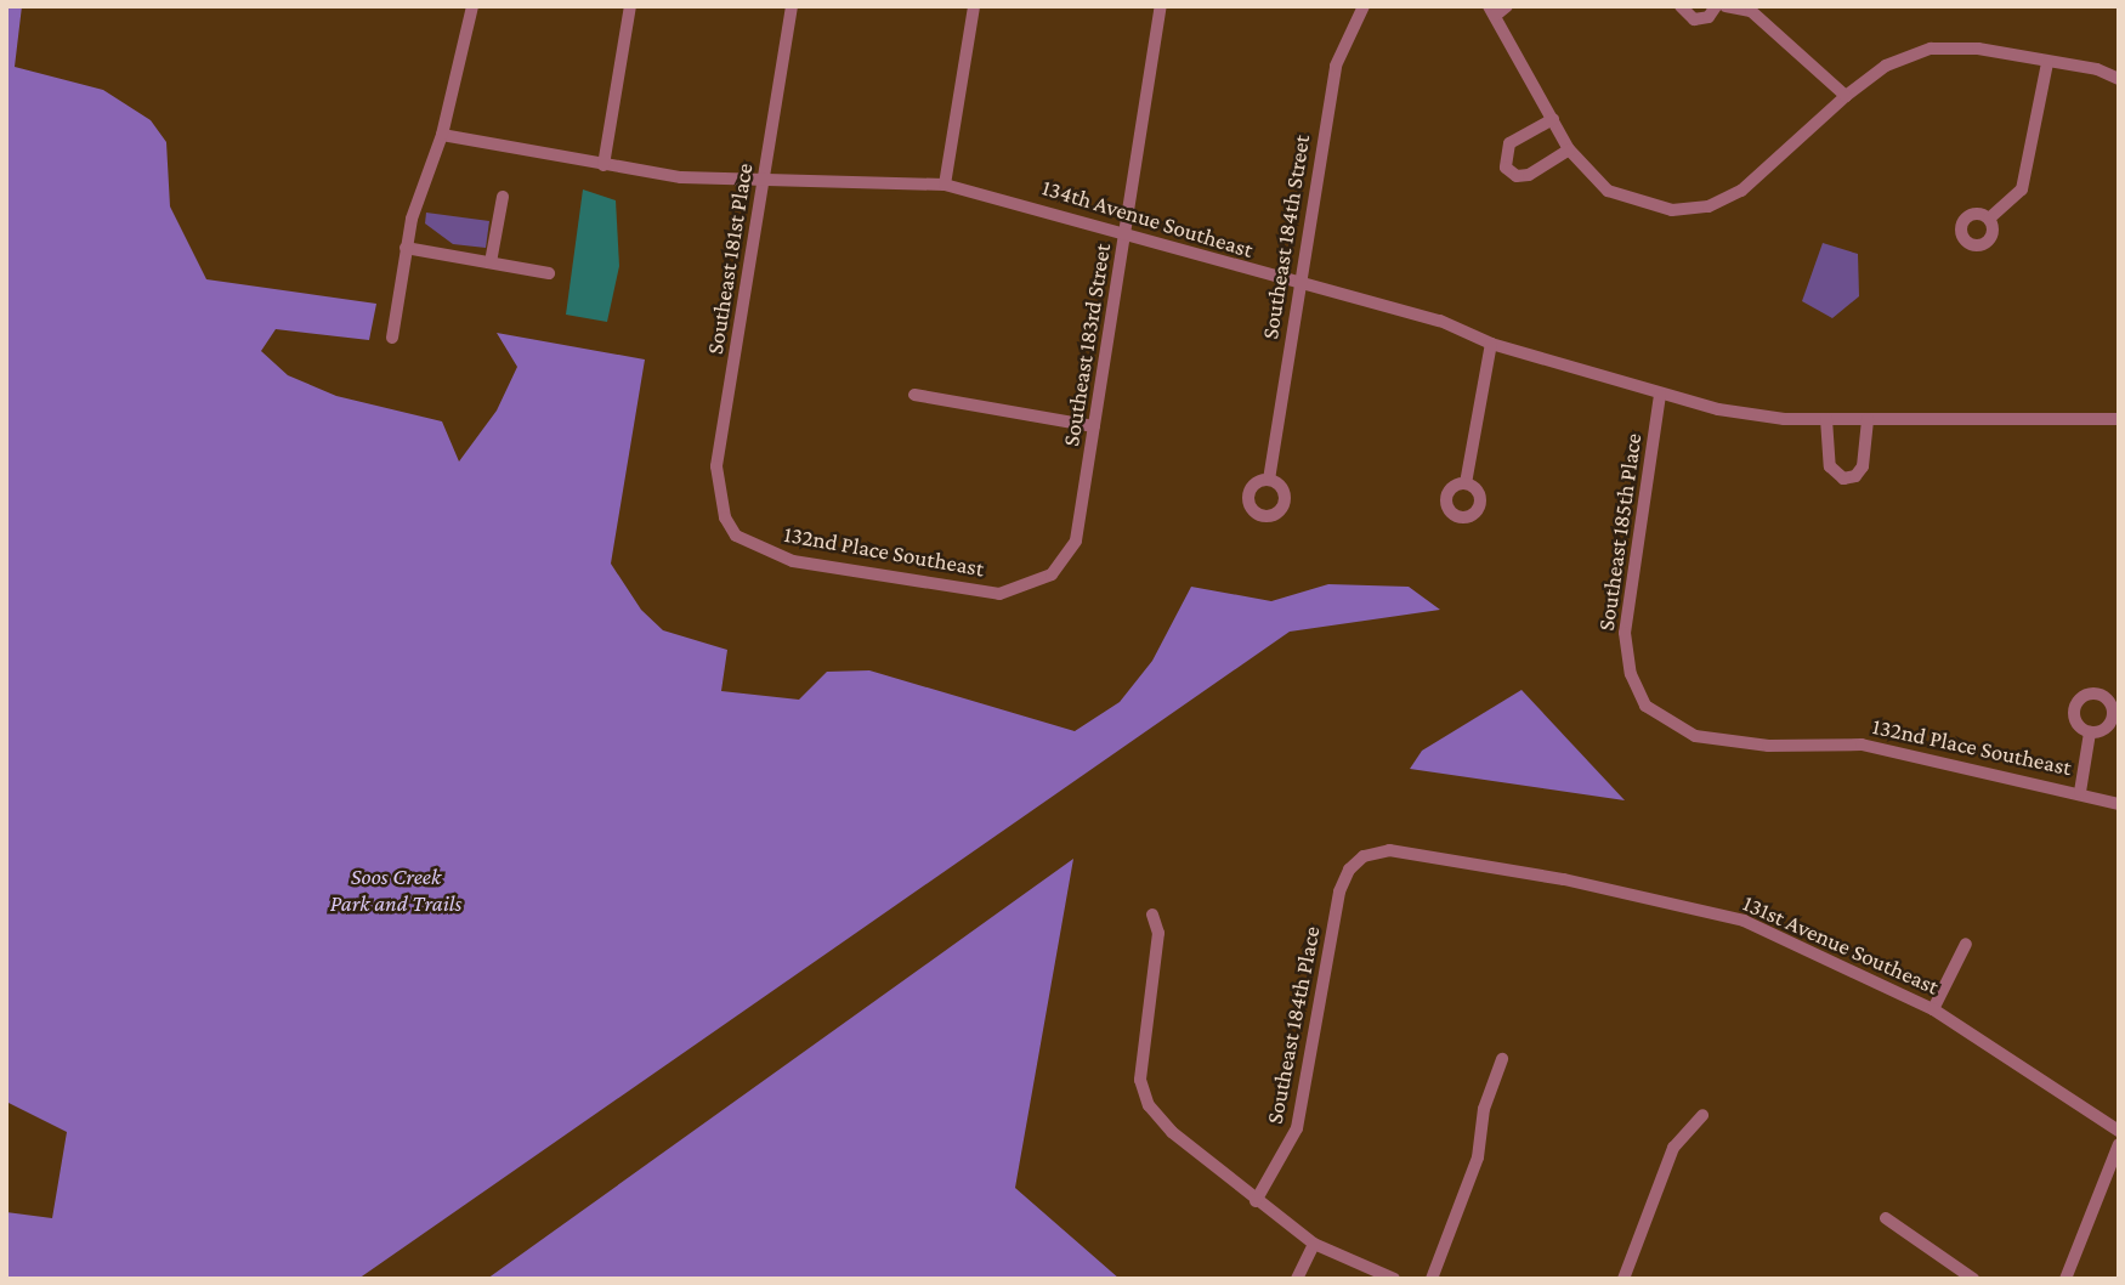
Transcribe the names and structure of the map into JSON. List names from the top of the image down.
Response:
{
  "streets": {
    "street": [
      "134th Avenue Southeast",
      "Southeast 184th Street",
      "Southeast 181st Place",
      "Southeast 183rd Street",
      "Southeast 185th Place",
      "132nd Place Southeast",
      "131st Avenue Southeast",
      "Southeast 184th Place"
    ]
  },
  "crossings": [
    ["134th Avenue Southeast", "Southeast 184th Street"],
    ["134th Avenue Southeast", "Southeast 181st Place"],
    ["134th Avenue Southeast", "Southeast 183rd Street"],
    ["134th Avenue Southeast", "Southeast 185th Place"],
    ["Southeast 181st Place", "132nd Place Southeast"],
    ["Southeast 183rd Street", "132nd Place Southeast"],
    ["Southeast 185th Place", "132nd Place Southeast"],
    ["131st Avenue Southeast", "Southeast 184th Place"]
  ],
  "parks": ["Soos Creek Park and Trails"]
}
